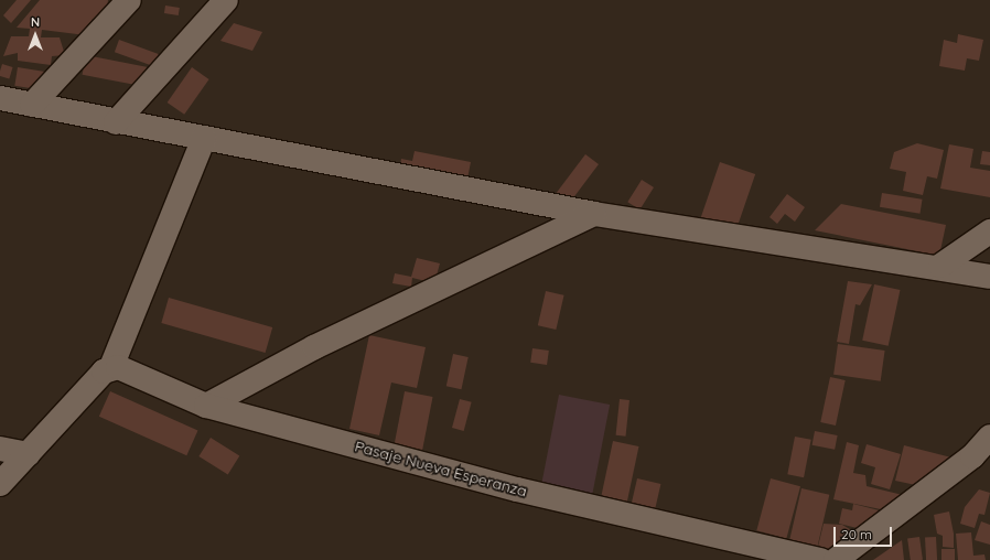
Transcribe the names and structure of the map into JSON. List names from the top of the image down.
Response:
{
  "streets": {
    "street": ["Pasaje Nueva Esperanza"]
  },
  "scale_bar": "20 m",
  "north": "top"
}
